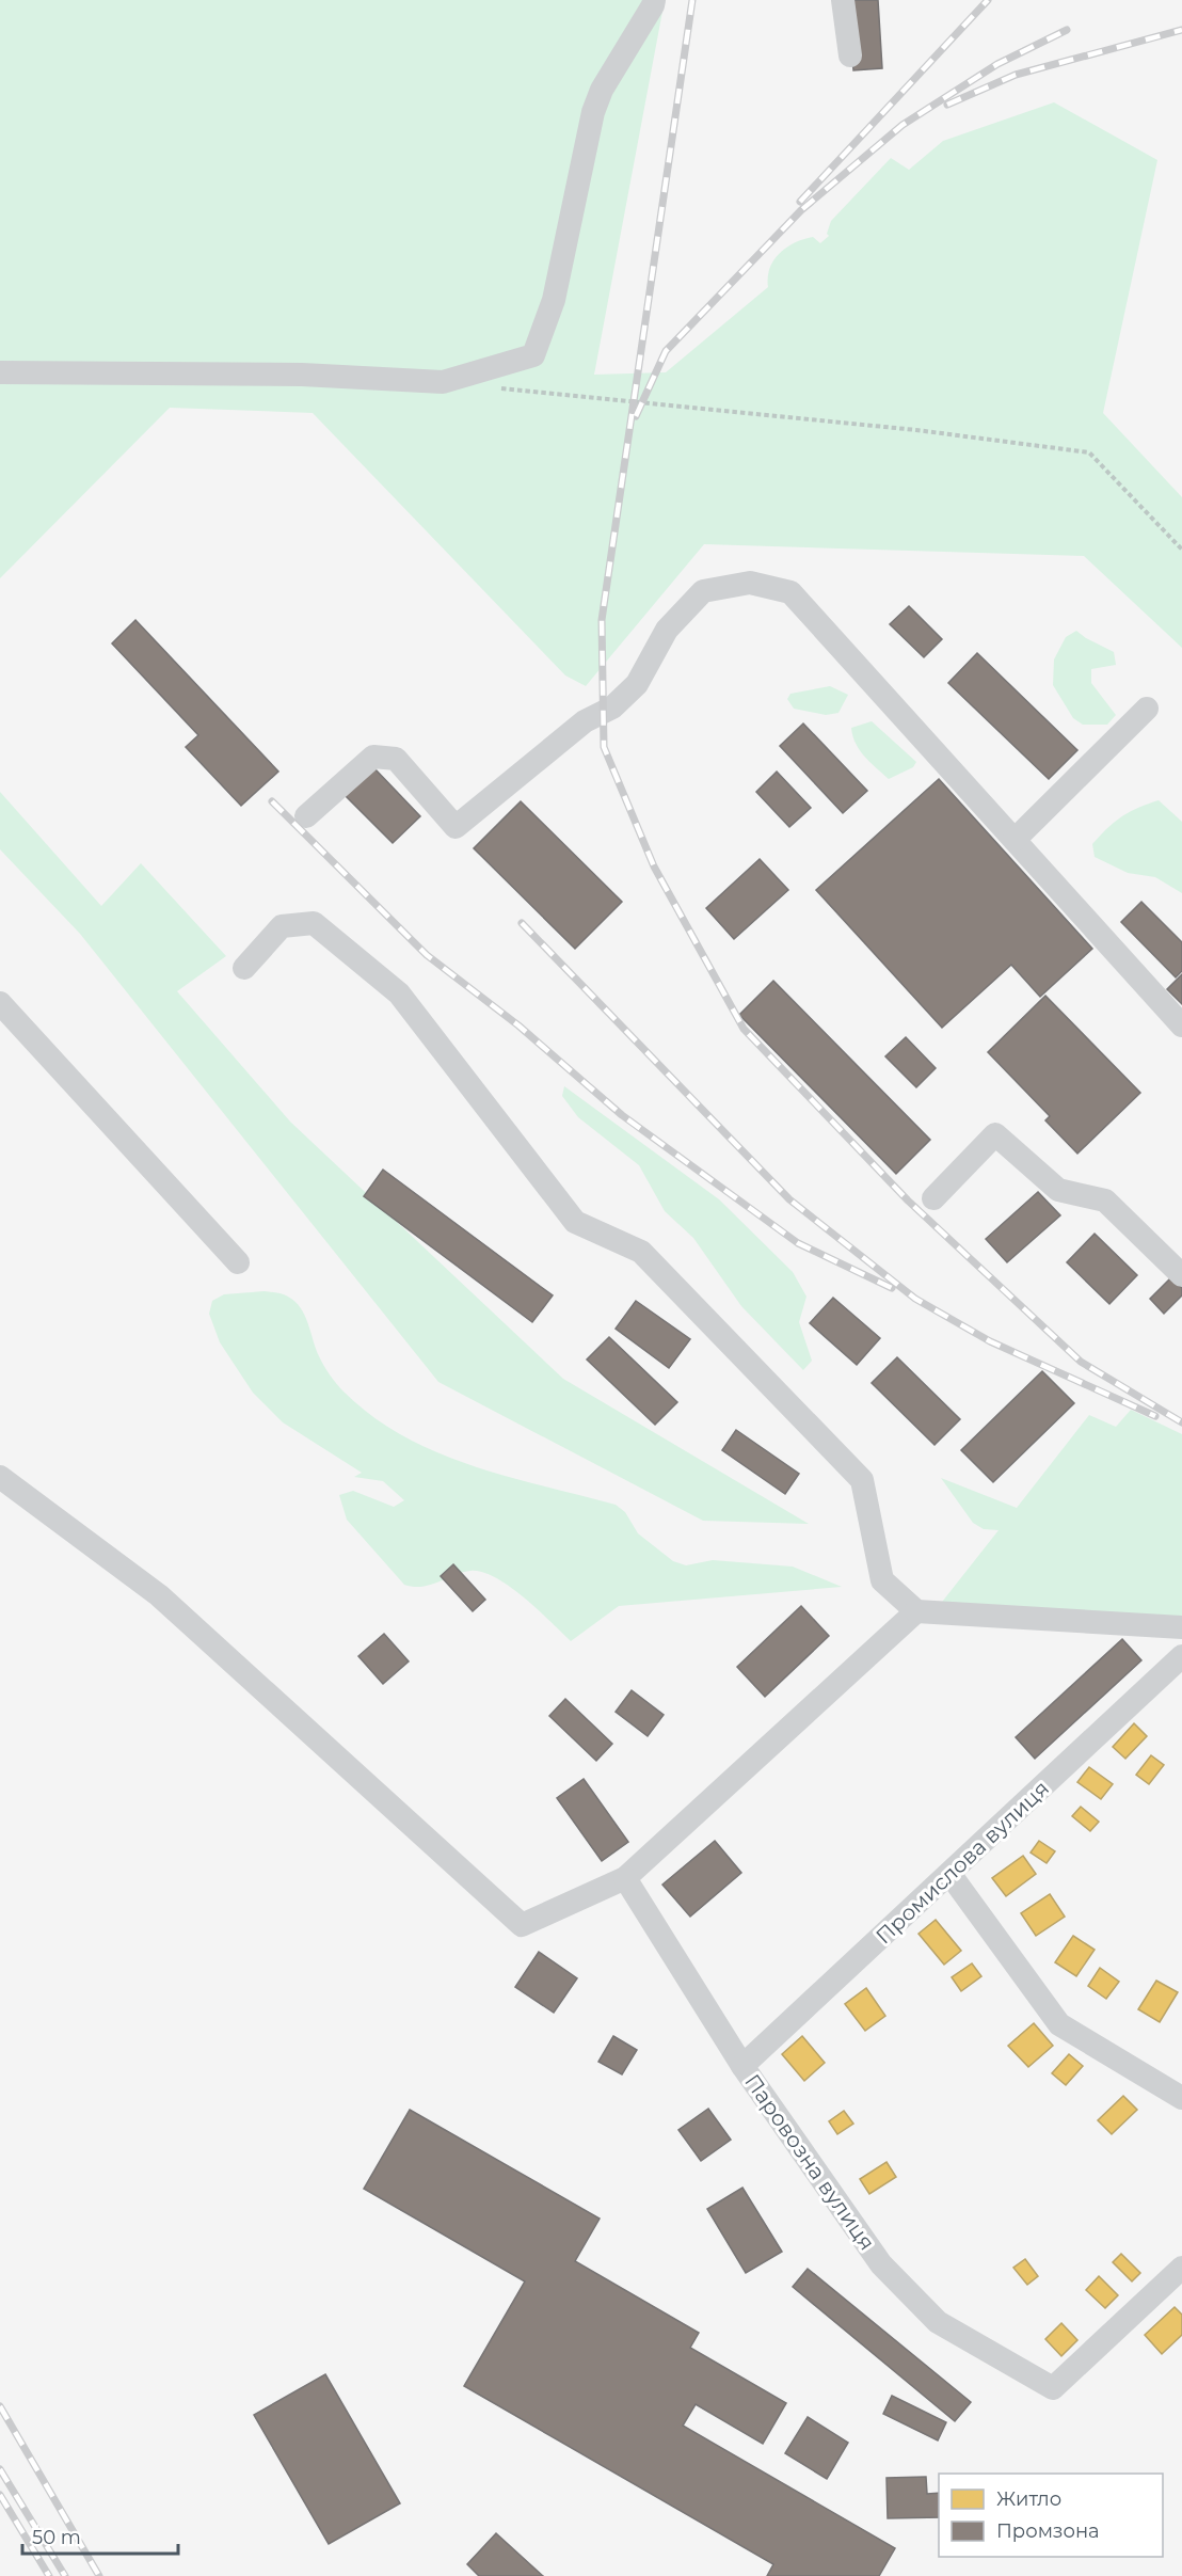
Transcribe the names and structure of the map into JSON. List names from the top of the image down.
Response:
{
  "streets": {
    "street": ["Промислова вулиця", "Паровозна вулиця"]
  },
  "crossings": [
    ["Промислова вулиця", "Паровозна вулиця"]
  ],
  "legend": ["Житло", "Промзона"],
  "scale_bar": "50 m"
}
